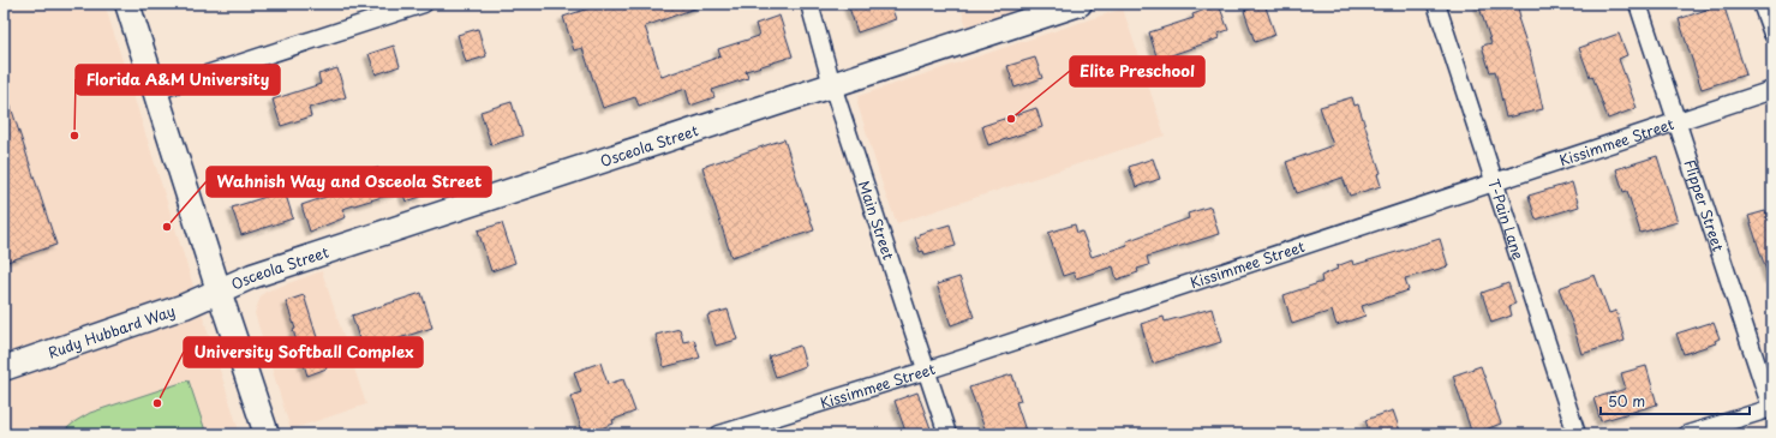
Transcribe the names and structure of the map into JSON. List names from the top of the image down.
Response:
{
  "streets": {
    "street": [
      "Kissimmee Street",
      "Osceola Street",
      "Flipper Street",
      "T-Pain Lane",
      "Main Street",
      "Rudy Hubbard Way"
    ]
  },
  "crossings": [
    ["Kissimmee Street", "Flipper Street"],
    ["Kissimmee Street", "T-Pain Lane"],
    ["Kissimmee Street", "Main Street"],
    ["Osceola Street", "Main Street"],
    ["Osceola Street", "Rudy Hubbard Way"]
  ],
  "places": [
    "Elite Preschool",
    "Florida A&M University",
    "Wahnish Way and Osceola Street",
    "University Softball Complex"
  ],
  "scale_bar": "50 m"
}
